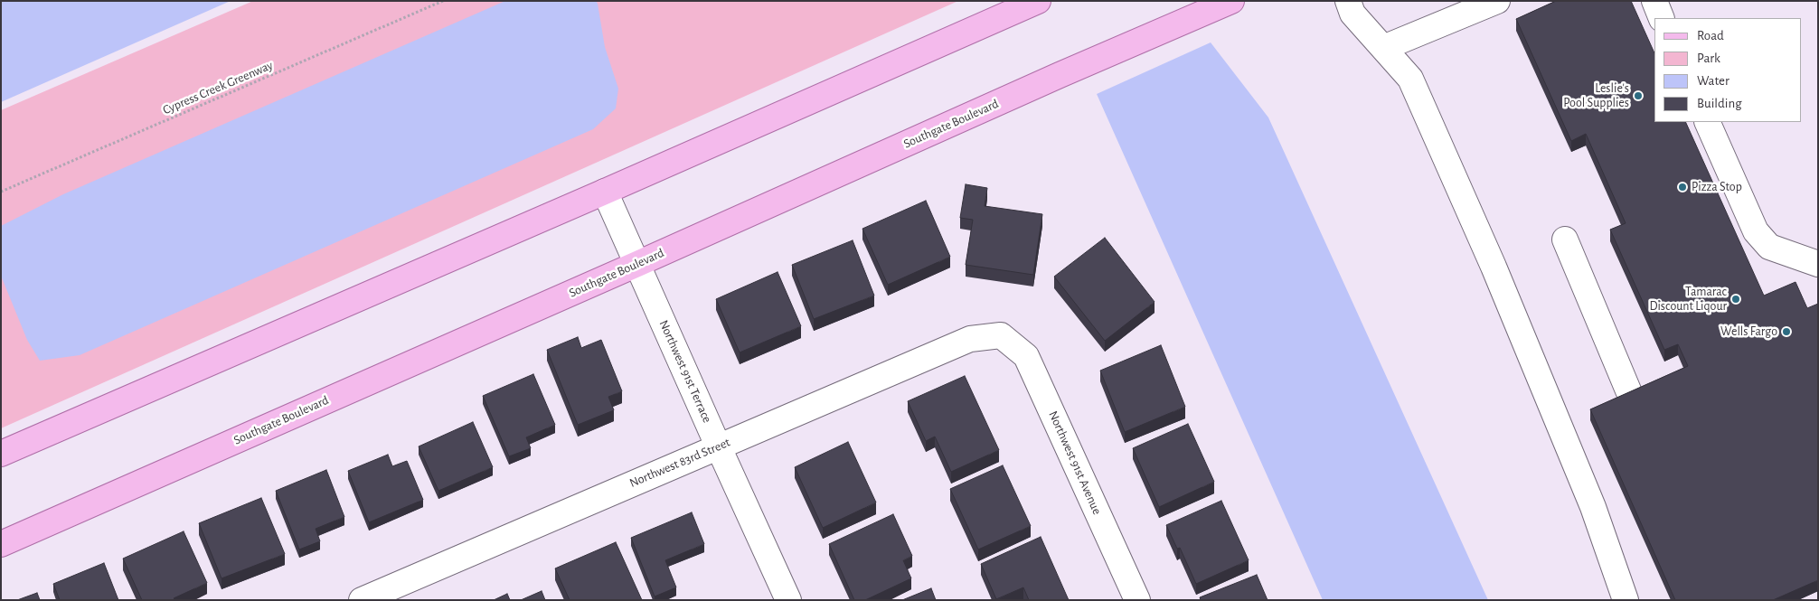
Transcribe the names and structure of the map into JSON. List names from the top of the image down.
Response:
{
  "streets": {
    "main road": ["Southgate Boulevard"],
    "street": ["Northwest 91st Terrace", "Northwest 83rd Street", "Northwest 91st Avenue"],
    "path": ["Cypress Creek Greenway"]
  },
  "crossings": [
    ["Southgate Boulevard", "Northwest 91st Terrace"],
    ["Northwest 91st Terrace", "Northwest 83rd Street"],
    ["Northwest 83rd Street", "Northwest 91st Avenue"]
  ],
  "places": [
    "Leslie's Pool Supplies",
    "Pizza Stop",
    "Tamarac Discount Liqour",
    "Wells Fargo"
  ],
  "legend": [
    "Road",
    "Park",
    "Water",
    "Building"
  ]
}
